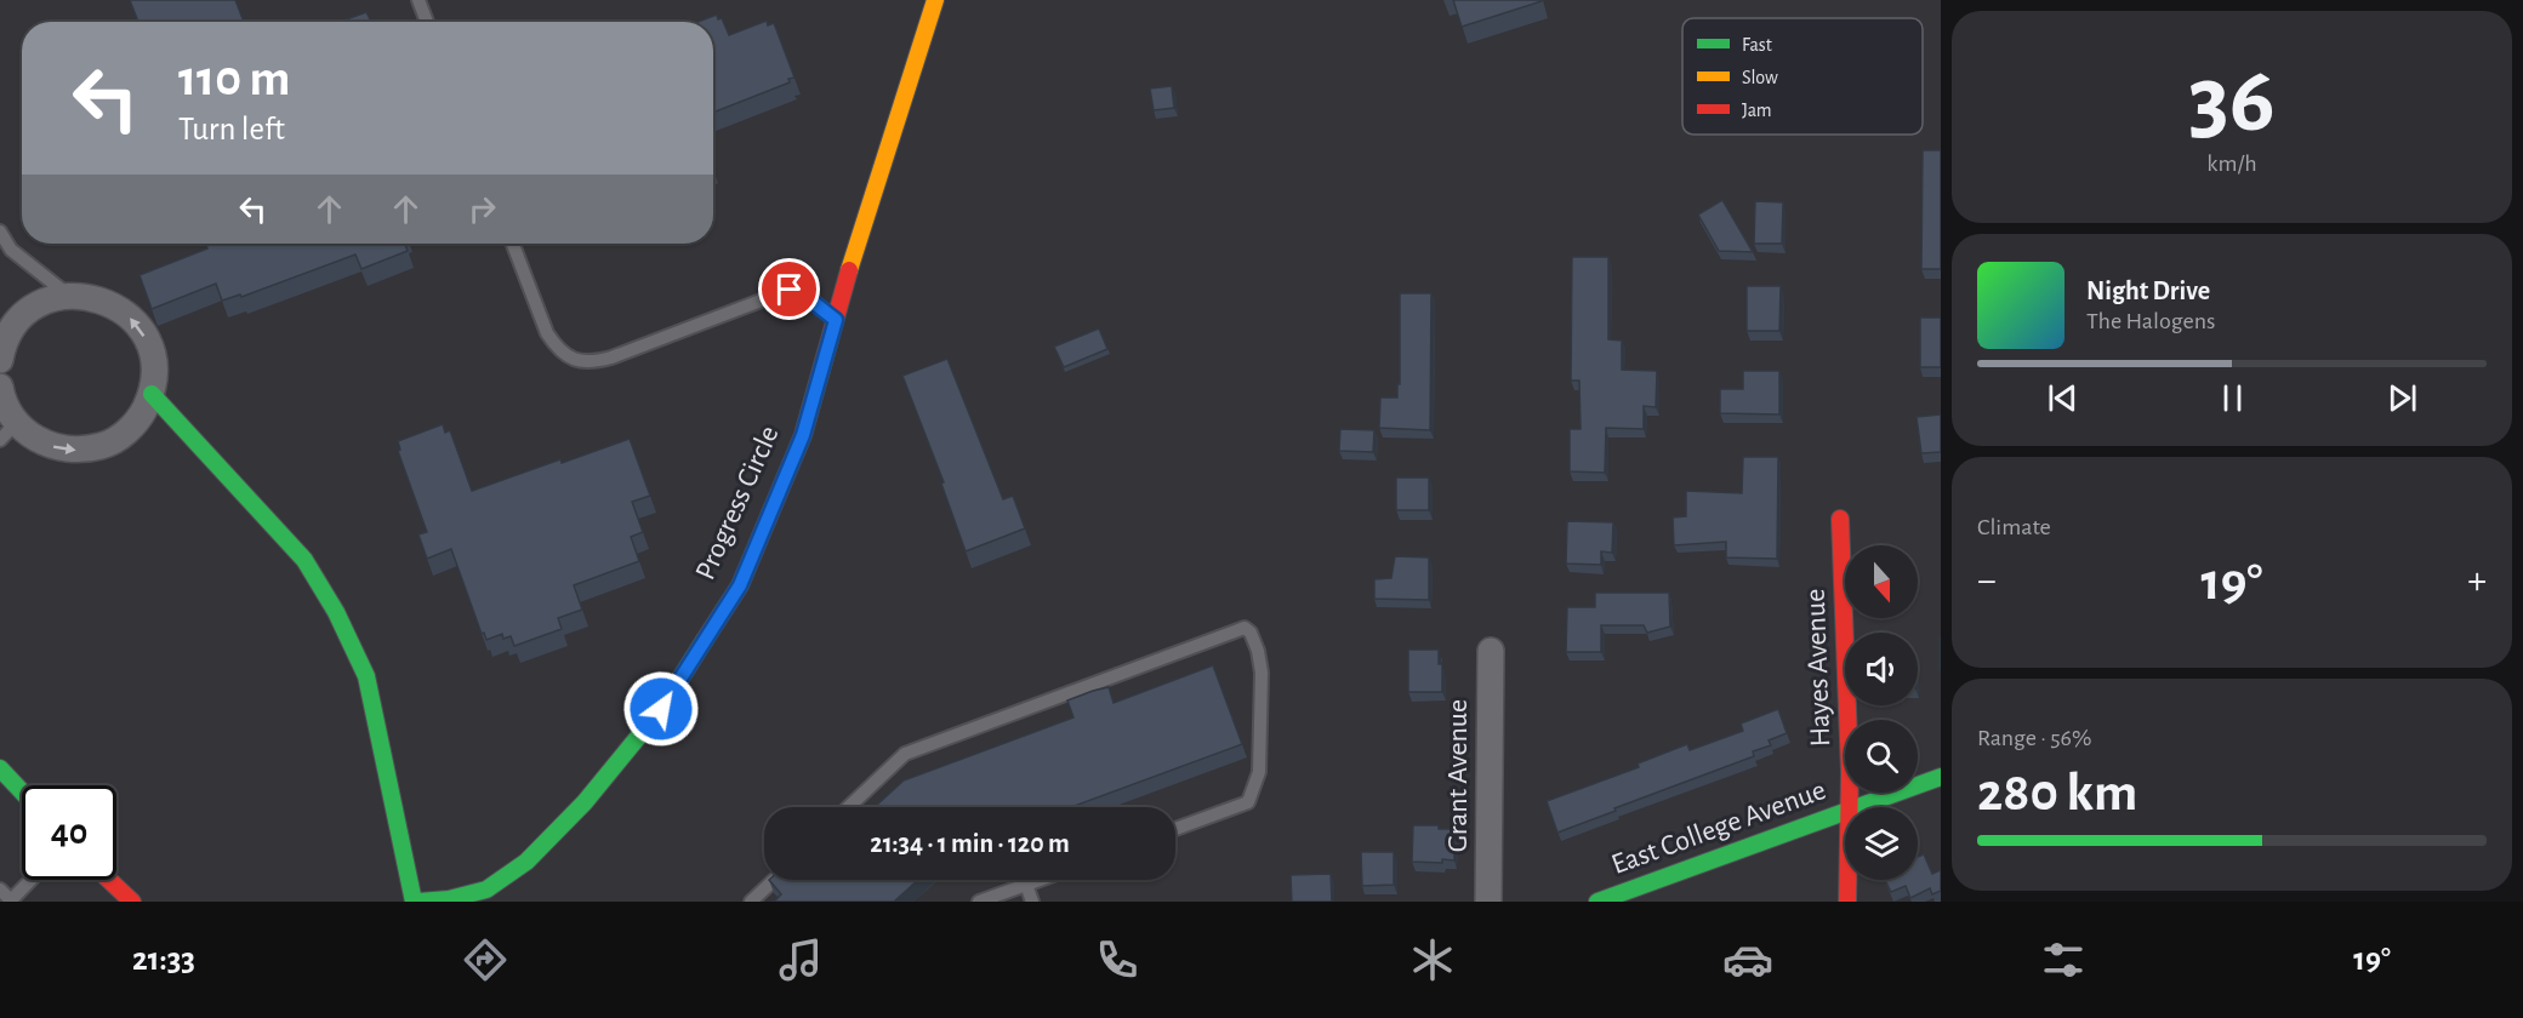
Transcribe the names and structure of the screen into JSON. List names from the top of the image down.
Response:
{
  "streets": {
    "street": [
      "Progress Circle",
      "Hayes Avenue",
      "Grant Avenue",
      "East College Avenue"
    ]
  },
  "legend": ["Fast", "Slow", "Jam"],
  "north": "bottom",
  "page": {
    "tile": [
      ["36", "km/h"],
      "Climate",
      ["Range · 56%", "280 km"]
    ],
    "turn": ["110 m", "Turn left"],
    "song": ["Night Drive", "The Halogens"],
    "heat": ["−", "19°", "+"],
    "limit": "40",
    "trip": "21:34 · 1 min · 120 m",
    "tabs": ["21:33", "19°"]
  }
}
